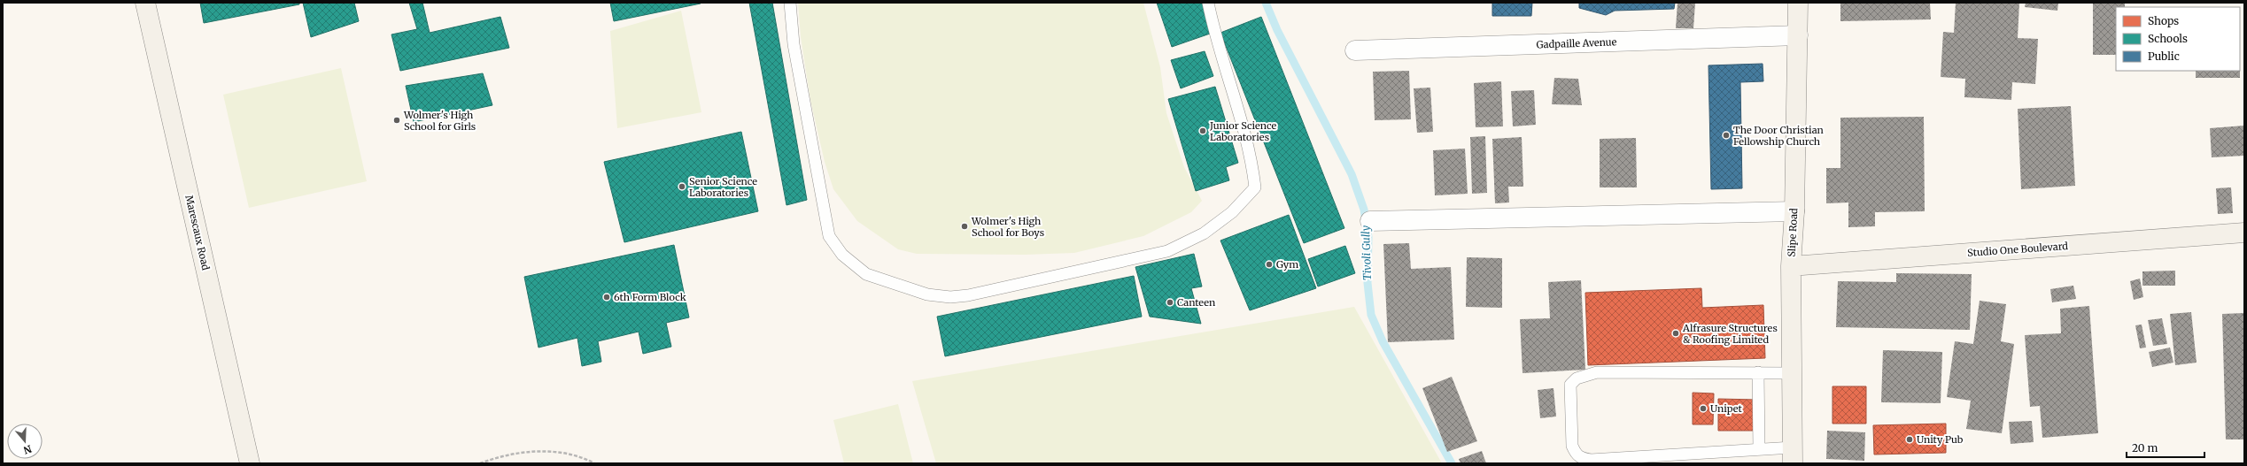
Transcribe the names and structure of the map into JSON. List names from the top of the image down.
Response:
{
  "streets": {
    "main road": ["Marescaux Road", "Slipe Road", "Studio One Boulevard"],
    "street": ["Gadpaille Avenue"]
  },
  "crossings": [
    ["Gadpaille Avenue", "Slipe Road"],
    ["Slipe Road", "Studio One Boulevard"]
  ],
  "water": ["Tivoli Gully"],
  "places": [
    "Wolmer's High School for Girls",
    "Junior Science Laboratories",
    "The Door Christian Fellowship Church",
    "Senior Science Laboratories",
    "Wolmer's High School for Boys",
    "Gym",
    "6th Form Block",
    "Canteen",
    "Alfrasure Structures & Roofing Limited",
    "Unipet",
    "Unity Pub"
  ],
  "legend": ["Shops", "Schools", "Public"],
  "scale_bar": "20 m",
  "north": "bottom"
}
